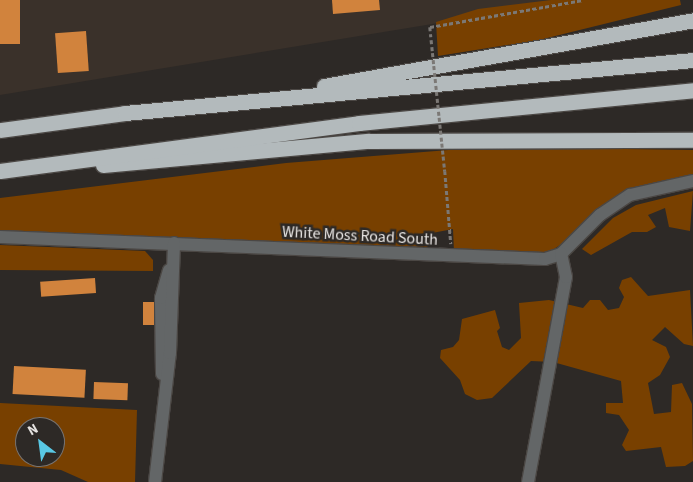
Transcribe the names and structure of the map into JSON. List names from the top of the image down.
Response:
{
  "streets": {
    "street": ["White Moss Road South"]
  },
  "north": "top left"
}
